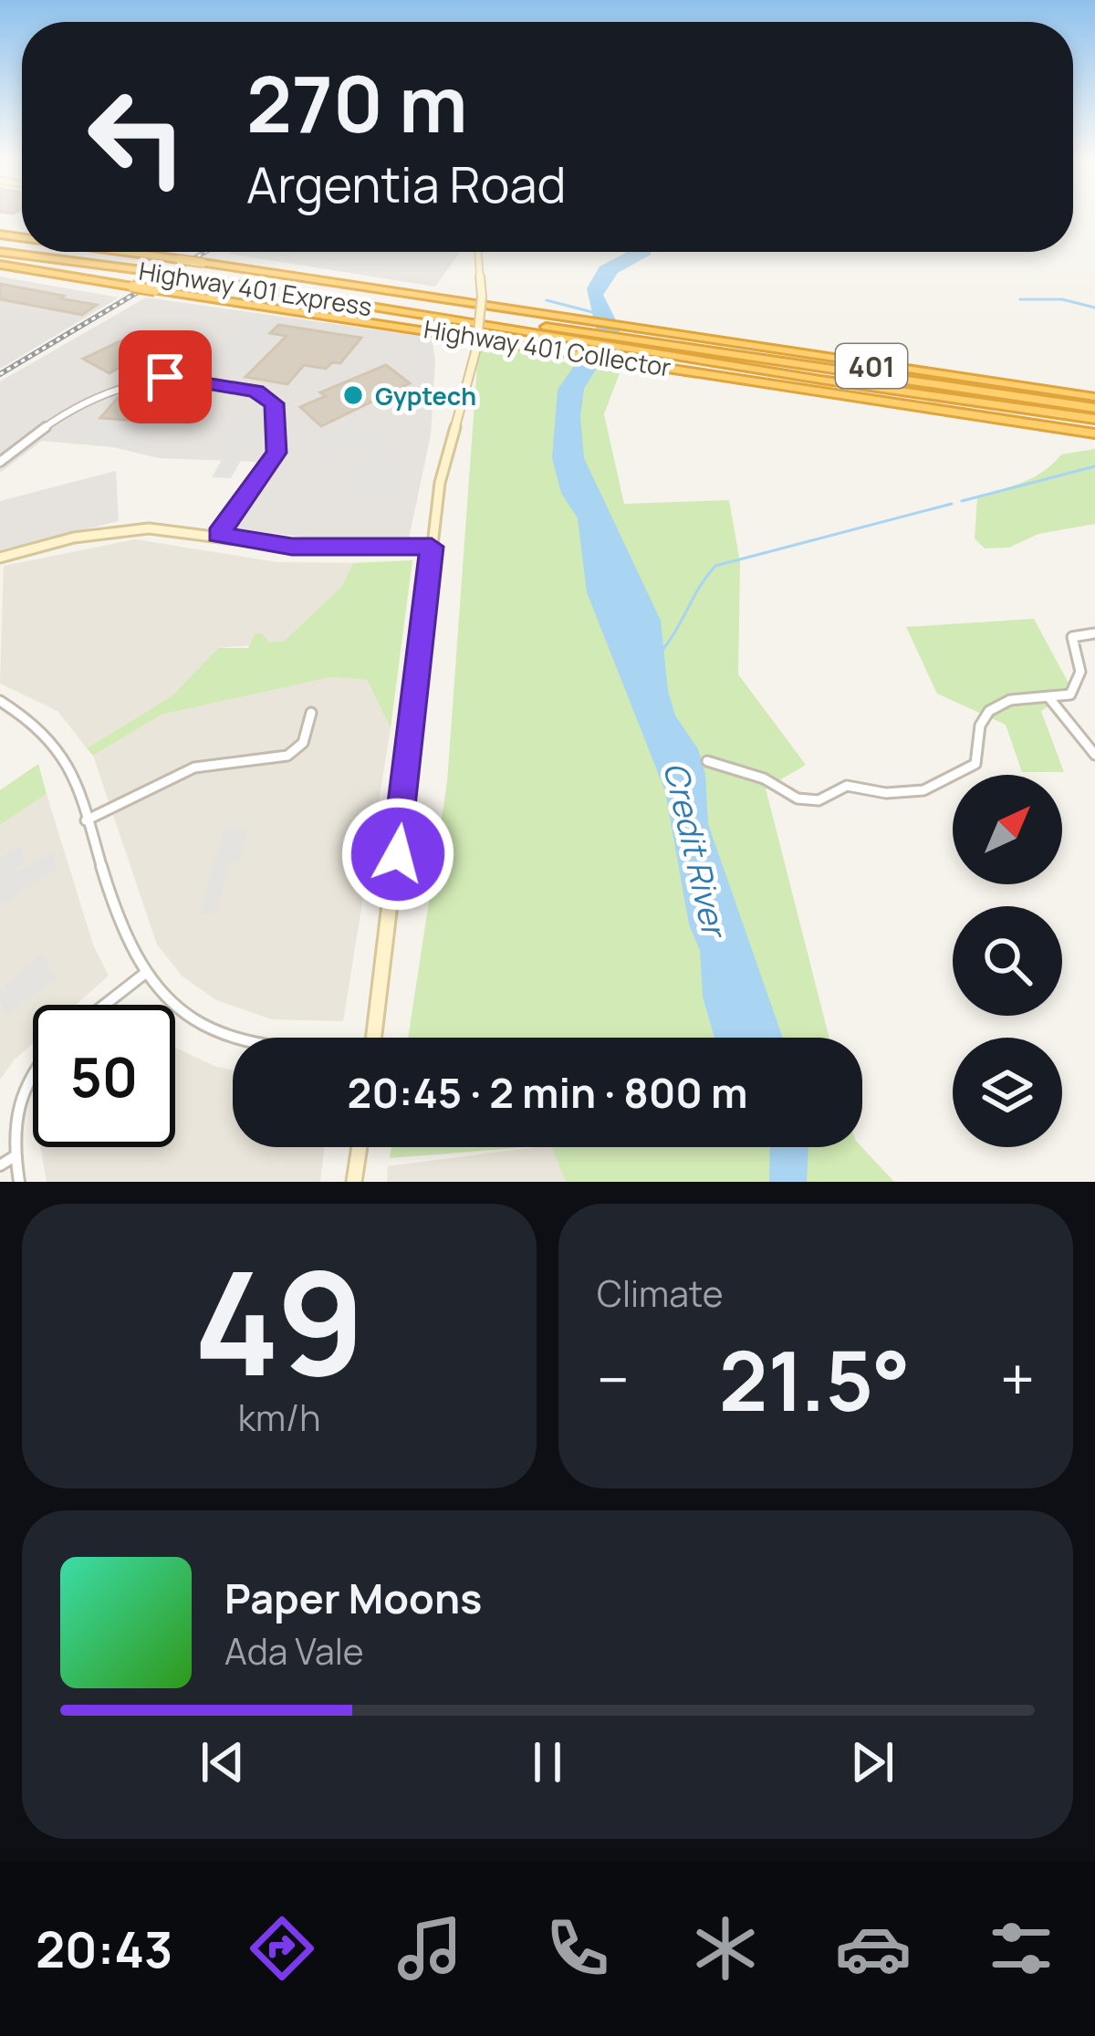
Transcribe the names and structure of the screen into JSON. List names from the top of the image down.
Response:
{
  "streets": {
    "highway": ["Highway 401 Express", "Highway 401 Collector", "401"]
  },
  "crossings": [
    ["Highway 401 Express", "Highway 401 Collector"]
  ],
  "water": ["Credit River"],
  "places": ["Gyptech"],
  "north": "top right",
  "page": {
    "turn": ["270 m", "Argentia Road"],
    "limit": "50",
    "trip": "20:45 · 2 min · 800 m",
    "tile": [
      ["49", "km/h"],
      "Climate"
    ],
    "heat": ["−", "21.5°", "+"],
    "song": ["Paper Moons", "Ada Vale"],
    "tabs": "20:43"
  }
}
